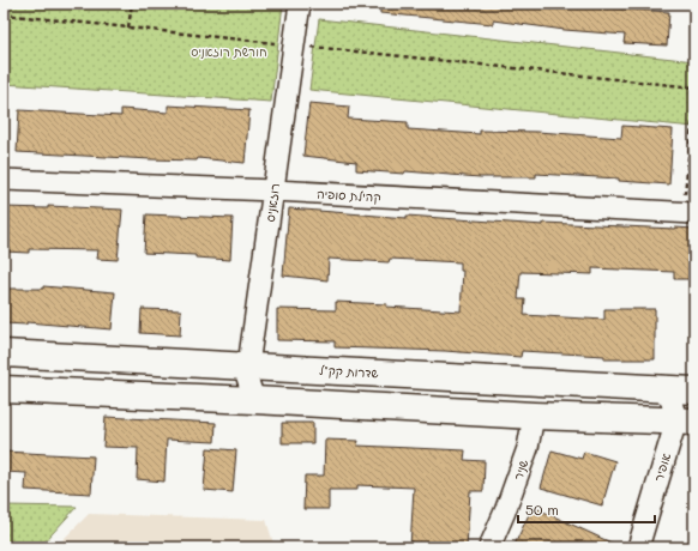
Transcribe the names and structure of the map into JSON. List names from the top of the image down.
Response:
{
  "streets": {
    "main road": ["שדרות קק\"ל"],
    "street": [
      "קהילת סופיה",
      "רוזאניס",
      "אופיר",
      "שניר"
    ]
  },
  "crossings": [
    ["קהילת סופיה", "רוזאניס"],
    ["רוזאניס", "שדרות קק\"ל"]
  ],
  "parks": ["חורשת רוזאניס"],
  "scale_bar": "50 m"
}
